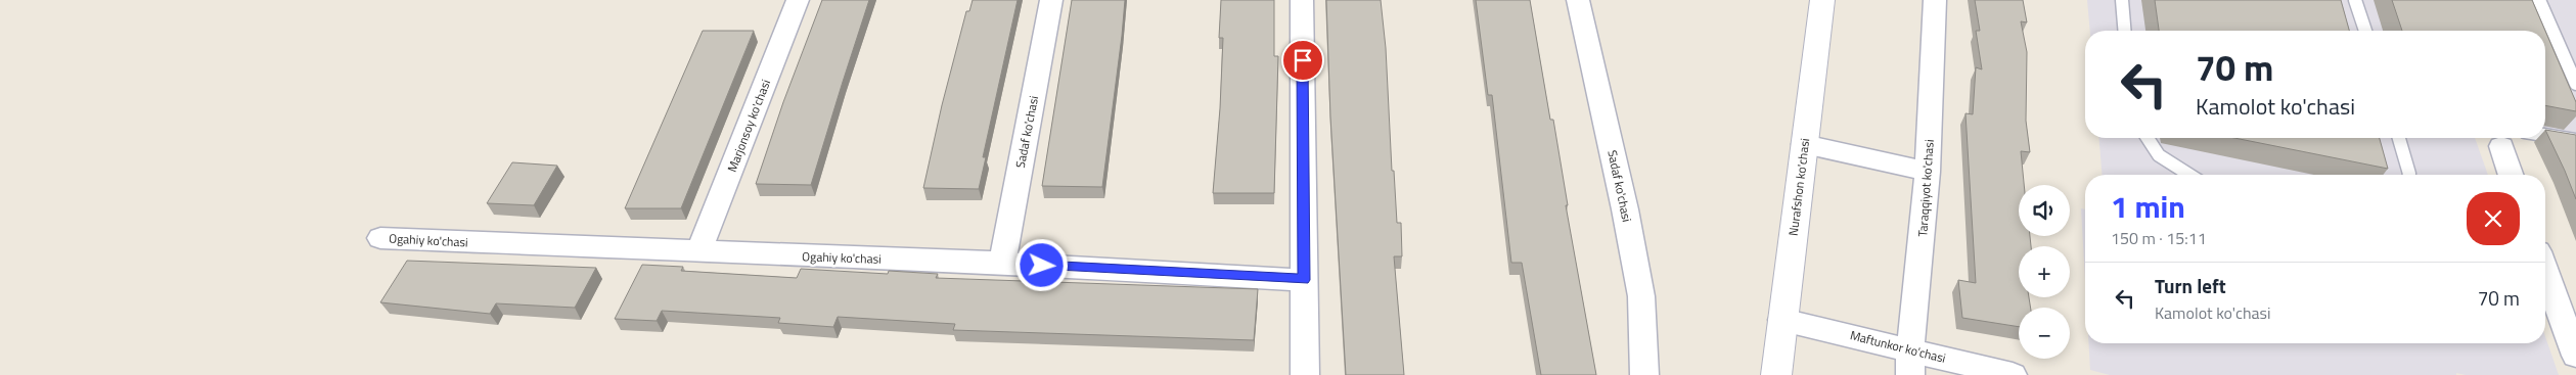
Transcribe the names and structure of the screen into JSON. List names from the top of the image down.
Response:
{
  "streets": {
    "street": [
      "Marjonsoy ko'chasi",
      "Sadaf ko'chasi",
      "Nurafshon ko'chasi",
      "Taraqqiyot ko'chasi",
      "Ogahiy ko'chasi",
      "Maftunkor ko'chasi"
    ]
  },
  "crossings": [
    ["Marjonsoy ko'chasi", "Ogahiy ko'chasi"],
    ["Sadaf ko'chasi", "Ogahiy ko'chasi"],
    ["Nurafshon ko'chasi", "Maftunkor ko'chasi"],
    ["Taraqqiyot ko'chasi", "Maftunkor ko'chasi"]
  ],
  "page": {
    "turn": ["70 m", "Kamolot ko'chasi"],
    "heading": ["1 min", "150 m · 15:11"],
    "map_buttons": ["+", "−"],
    "list": [
      {
        "name": "Turn left",
        "note": "Kamolot ko'chasi",
        "value": "70 m"
      }
    ]
  }
}
